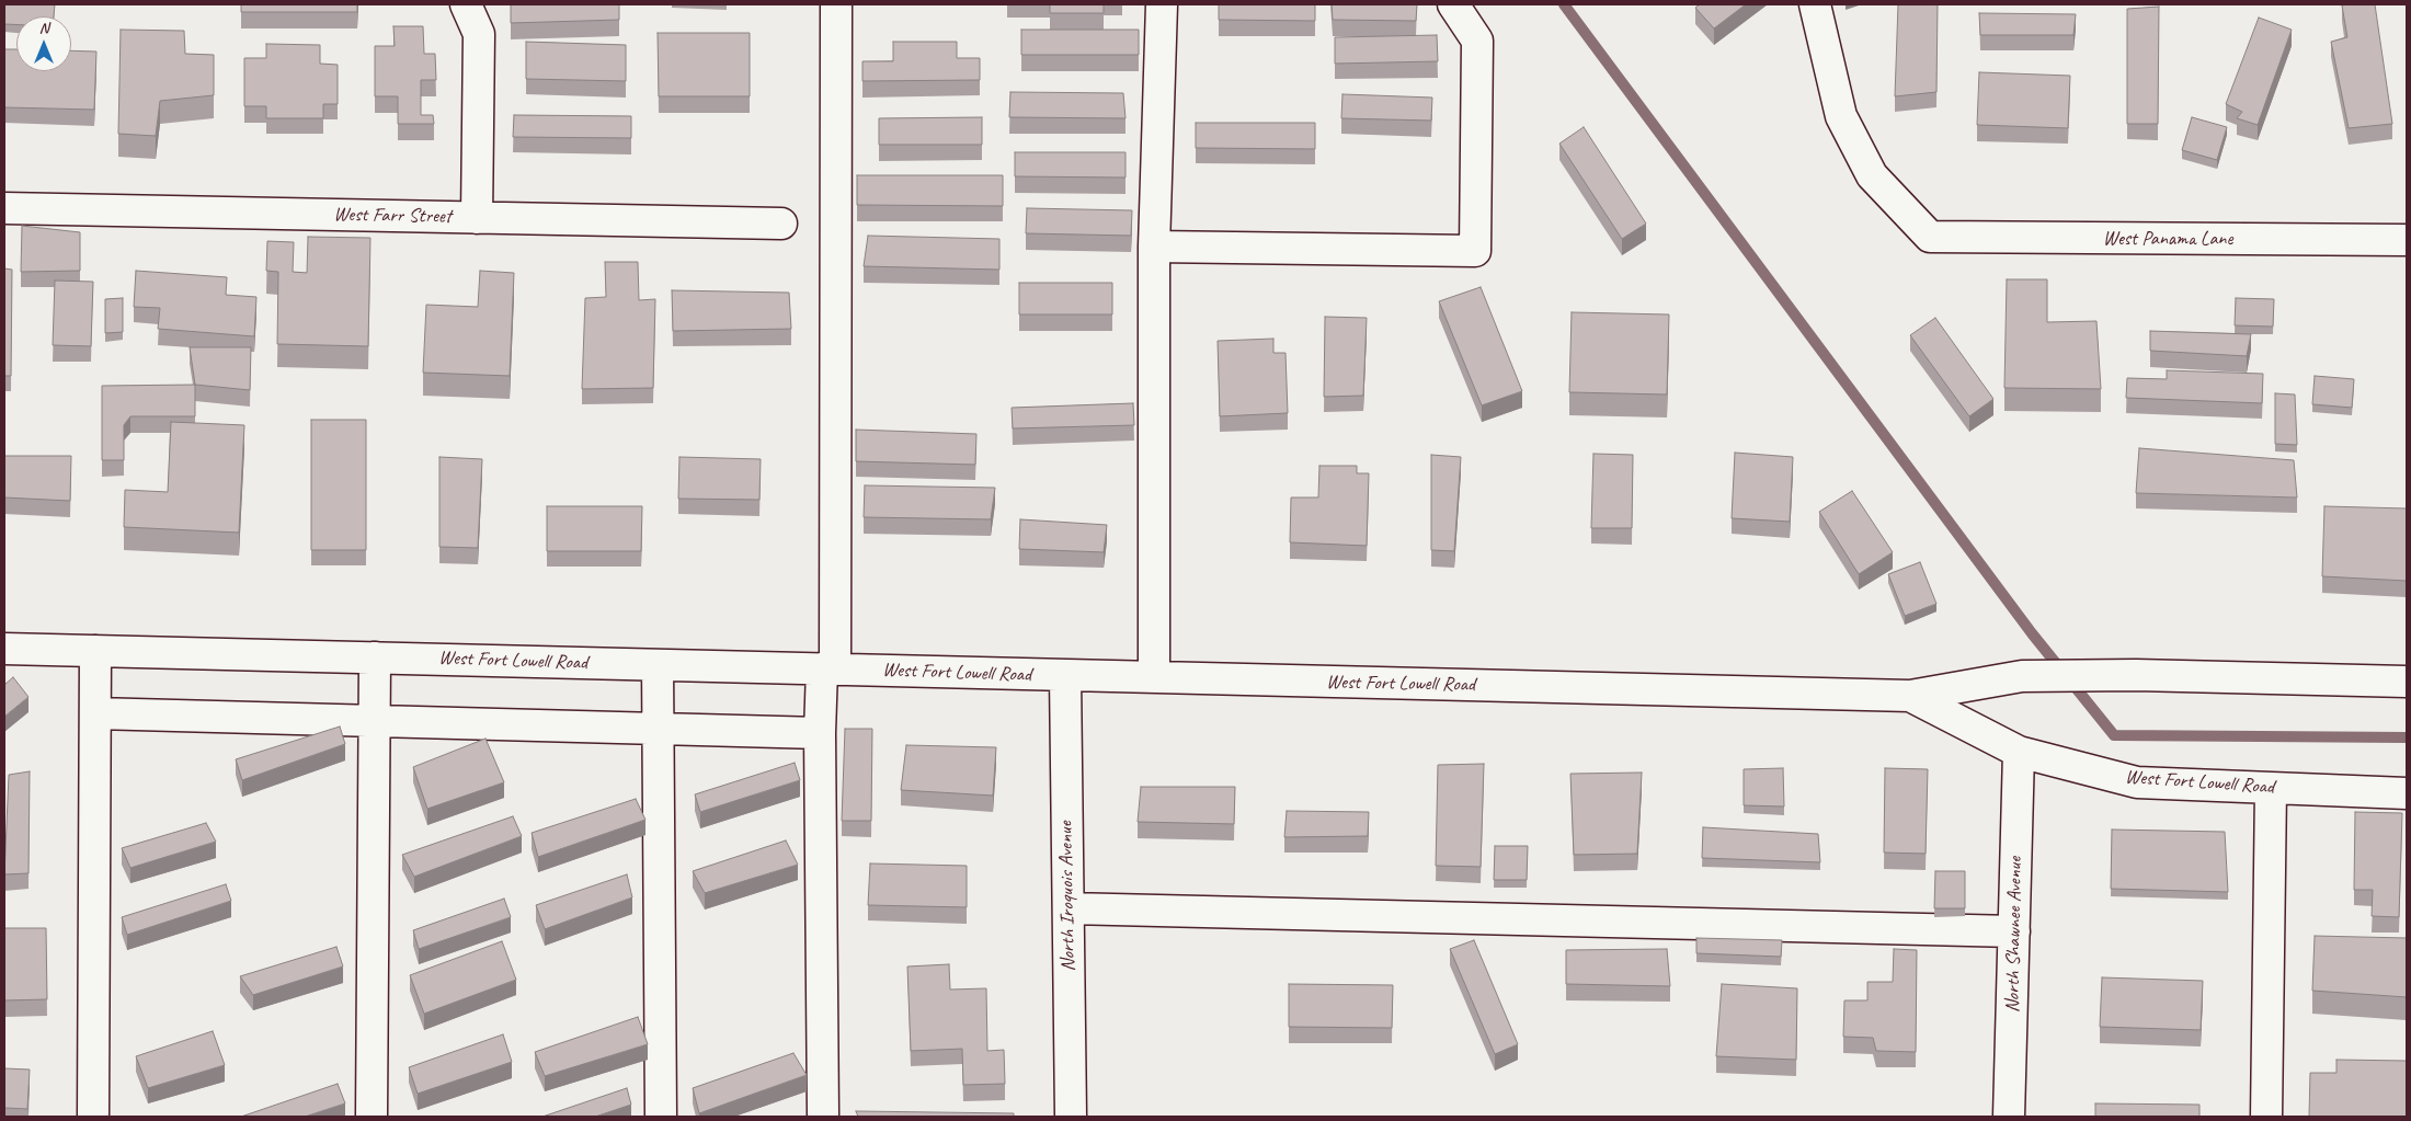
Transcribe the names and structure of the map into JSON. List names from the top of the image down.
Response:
{
  "streets": {
    "street": [
      "West Farr Street",
      "West Panama Lane",
      "West Fort Lowell Road",
      "North Iroquois Avenue",
      "North Shawnee Avenue"
    ]
  },
  "crossings": [
    ["West Fort Lowell Road", "North Iroquois Avenue"],
    ["West Fort Lowell Road", "North Shawnee Avenue"]
  ],
  "north": "top"
}
